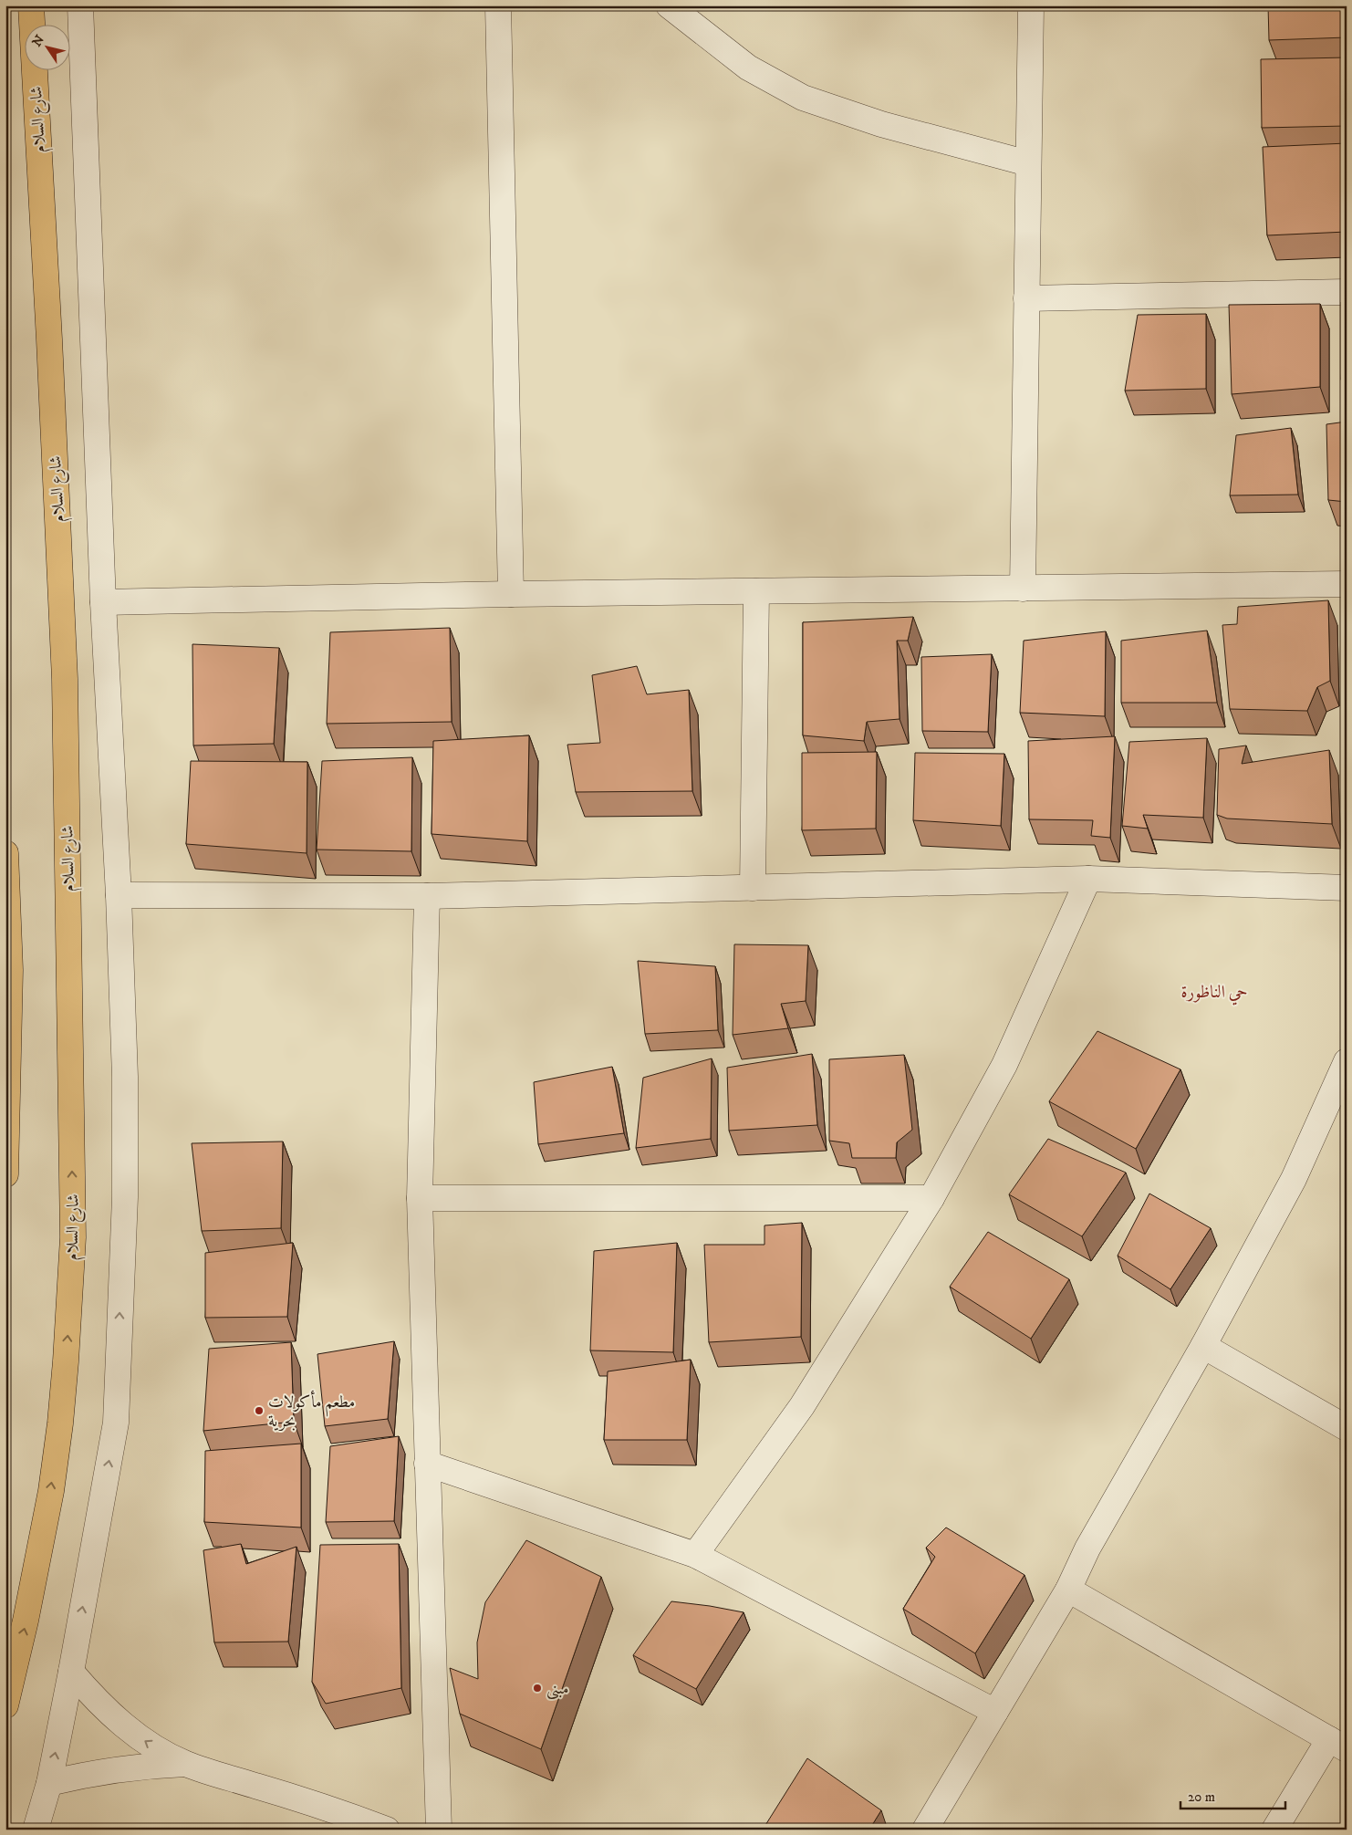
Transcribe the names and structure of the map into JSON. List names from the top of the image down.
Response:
{
  "streets": {
    "highway": ["شارع السلام"]
  },
  "one_way": ["شارع السلام"],
  "districts": ["حي الناظورة"],
  "places": ["مطعم مأكولات بحرية", "مبنى"],
  "scale_bar": "20 m",
  "north": "top left"
}
